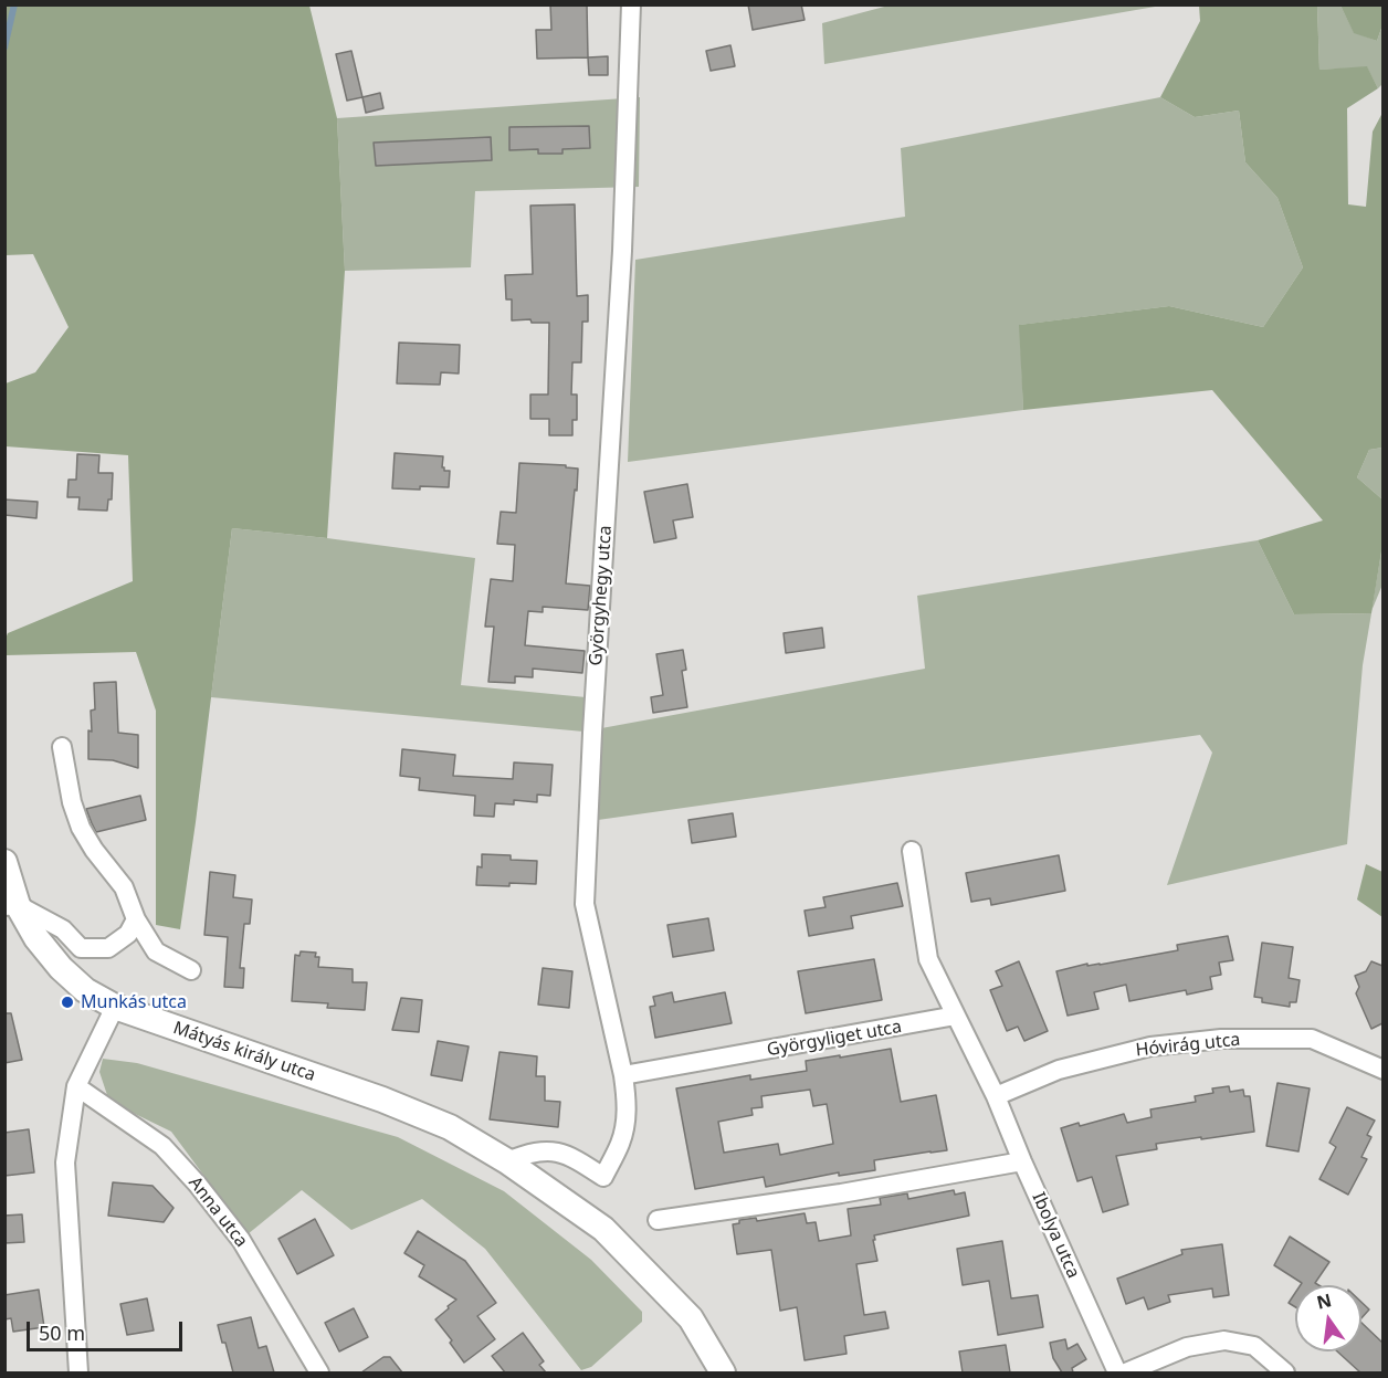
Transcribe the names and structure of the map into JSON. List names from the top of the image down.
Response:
{
  "streets": {
    "main road": ["Mátyás király utca"],
    "street": [
      "Györgyhegy utca",
      "Györgyliget utca",
      "Hóvirág utca",
      "Anna utca",
      "Ibolya utca"
    ]
  },
  "crossings": [
    ["Györgyhegy utca", "Györgyliget utca"],
    ["Györgyhegy utca", "Mátyás király utca"],
    ["Hóvirág utca", "Ibolya utca"]
  ],
  "places": ["Munkás utca"],
  "scale_bar": "50 m",
  "north": "top"
}
